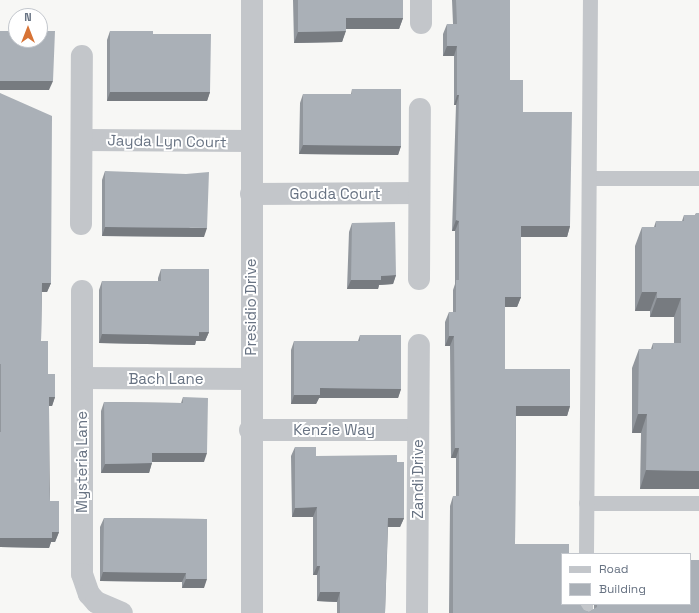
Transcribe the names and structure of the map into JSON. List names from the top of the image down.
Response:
{
  "streets": {
    "street": [
      "Jayda Lyn Court",
      "Gouda Court",
      "Presidio Drive",
      "Bach Lane",
      "Kenzie Way",
      "Mysteria Lane",
      "Zandi Drive"
    ]
  },
  "crossings": [
    ["Jayda Lyn Court", "Presidio Drive"],
    ["Gouda Court", "Presidio Drive"],
    ["Presidio Drive", "Bach Lane"],
    ["Presidio Drive", "Kenzie Way"],
    ["Bach Lane", "Mysteria Lane"],
    ["Kenzie Way", "Zandi Drive"]
  ],
  "legend": ["Road", "Building"],
  "north": "top"
}
